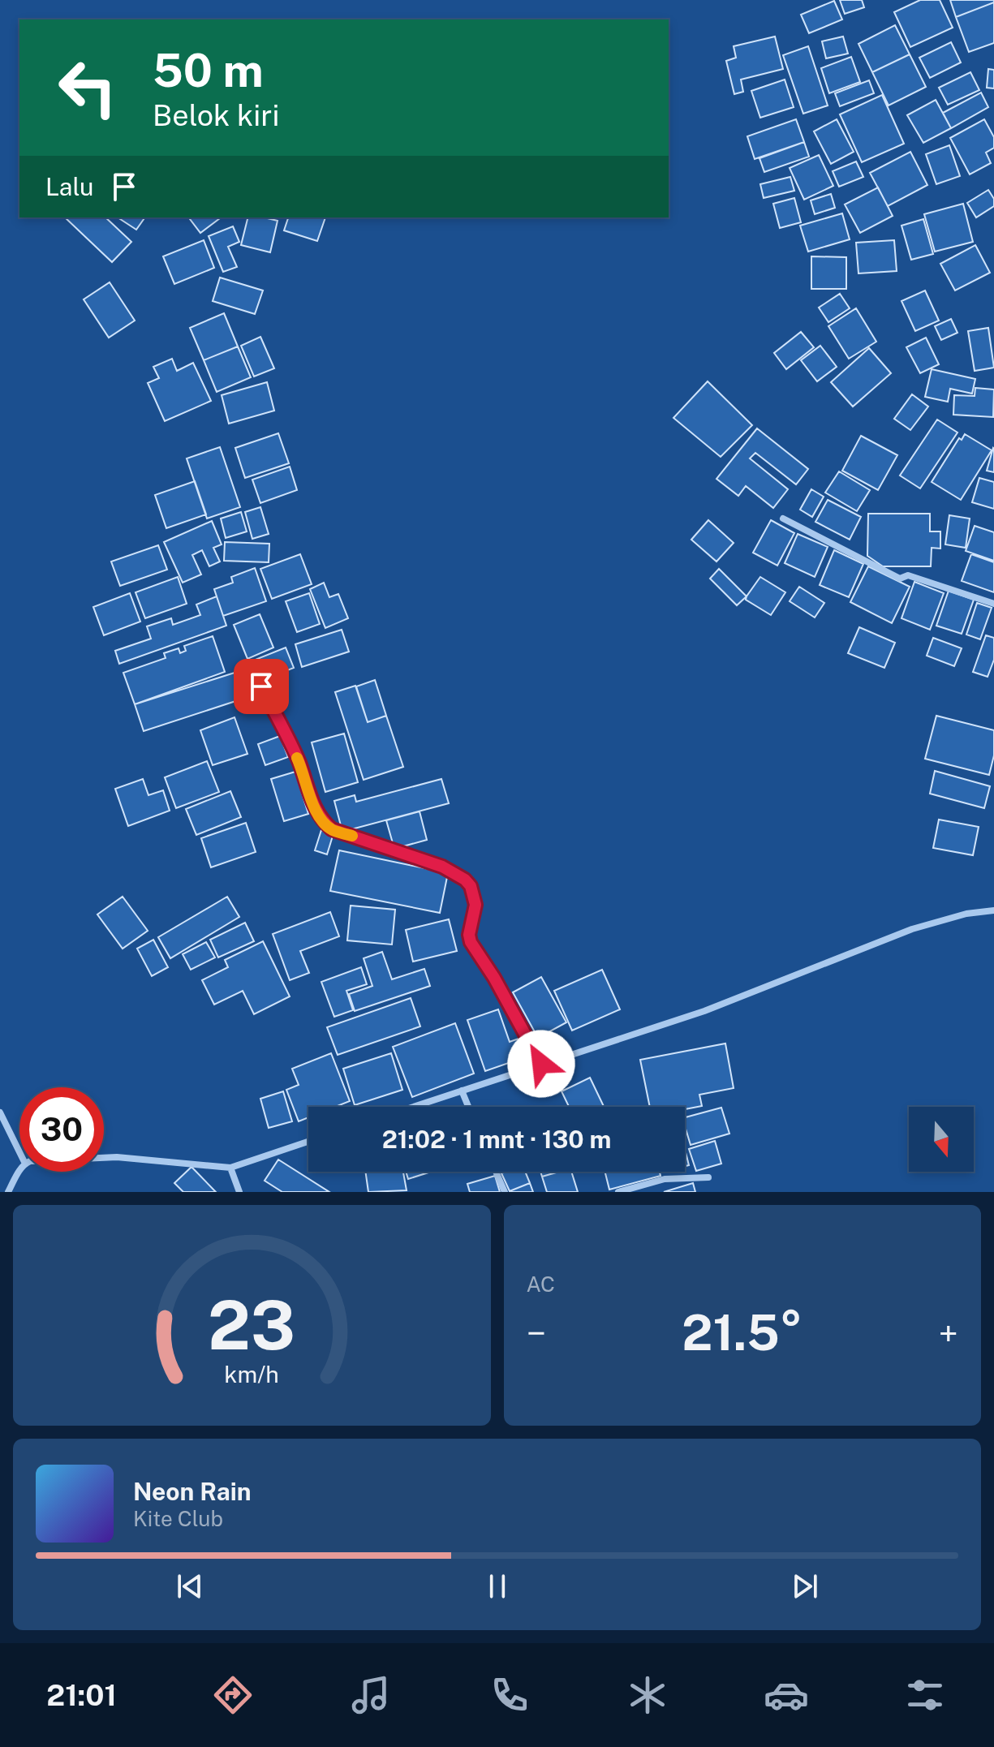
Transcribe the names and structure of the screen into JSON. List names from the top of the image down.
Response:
{
  "north": "bottom",
  "page": {
    "turn": ["50 m", "Belok kiri"],
    "then": "Lalu",
    "limit": "30",
    "trip": "21:02 · 1 mnt · 130 m",
    "tile": "AC",
    "heat": ["−", "21.5°", "+"],
    "song": ["Neon Rain", "Kite Club"],
    "tabs": "21:01",
    "gauge": ["23", "km/h"]
  }
}
